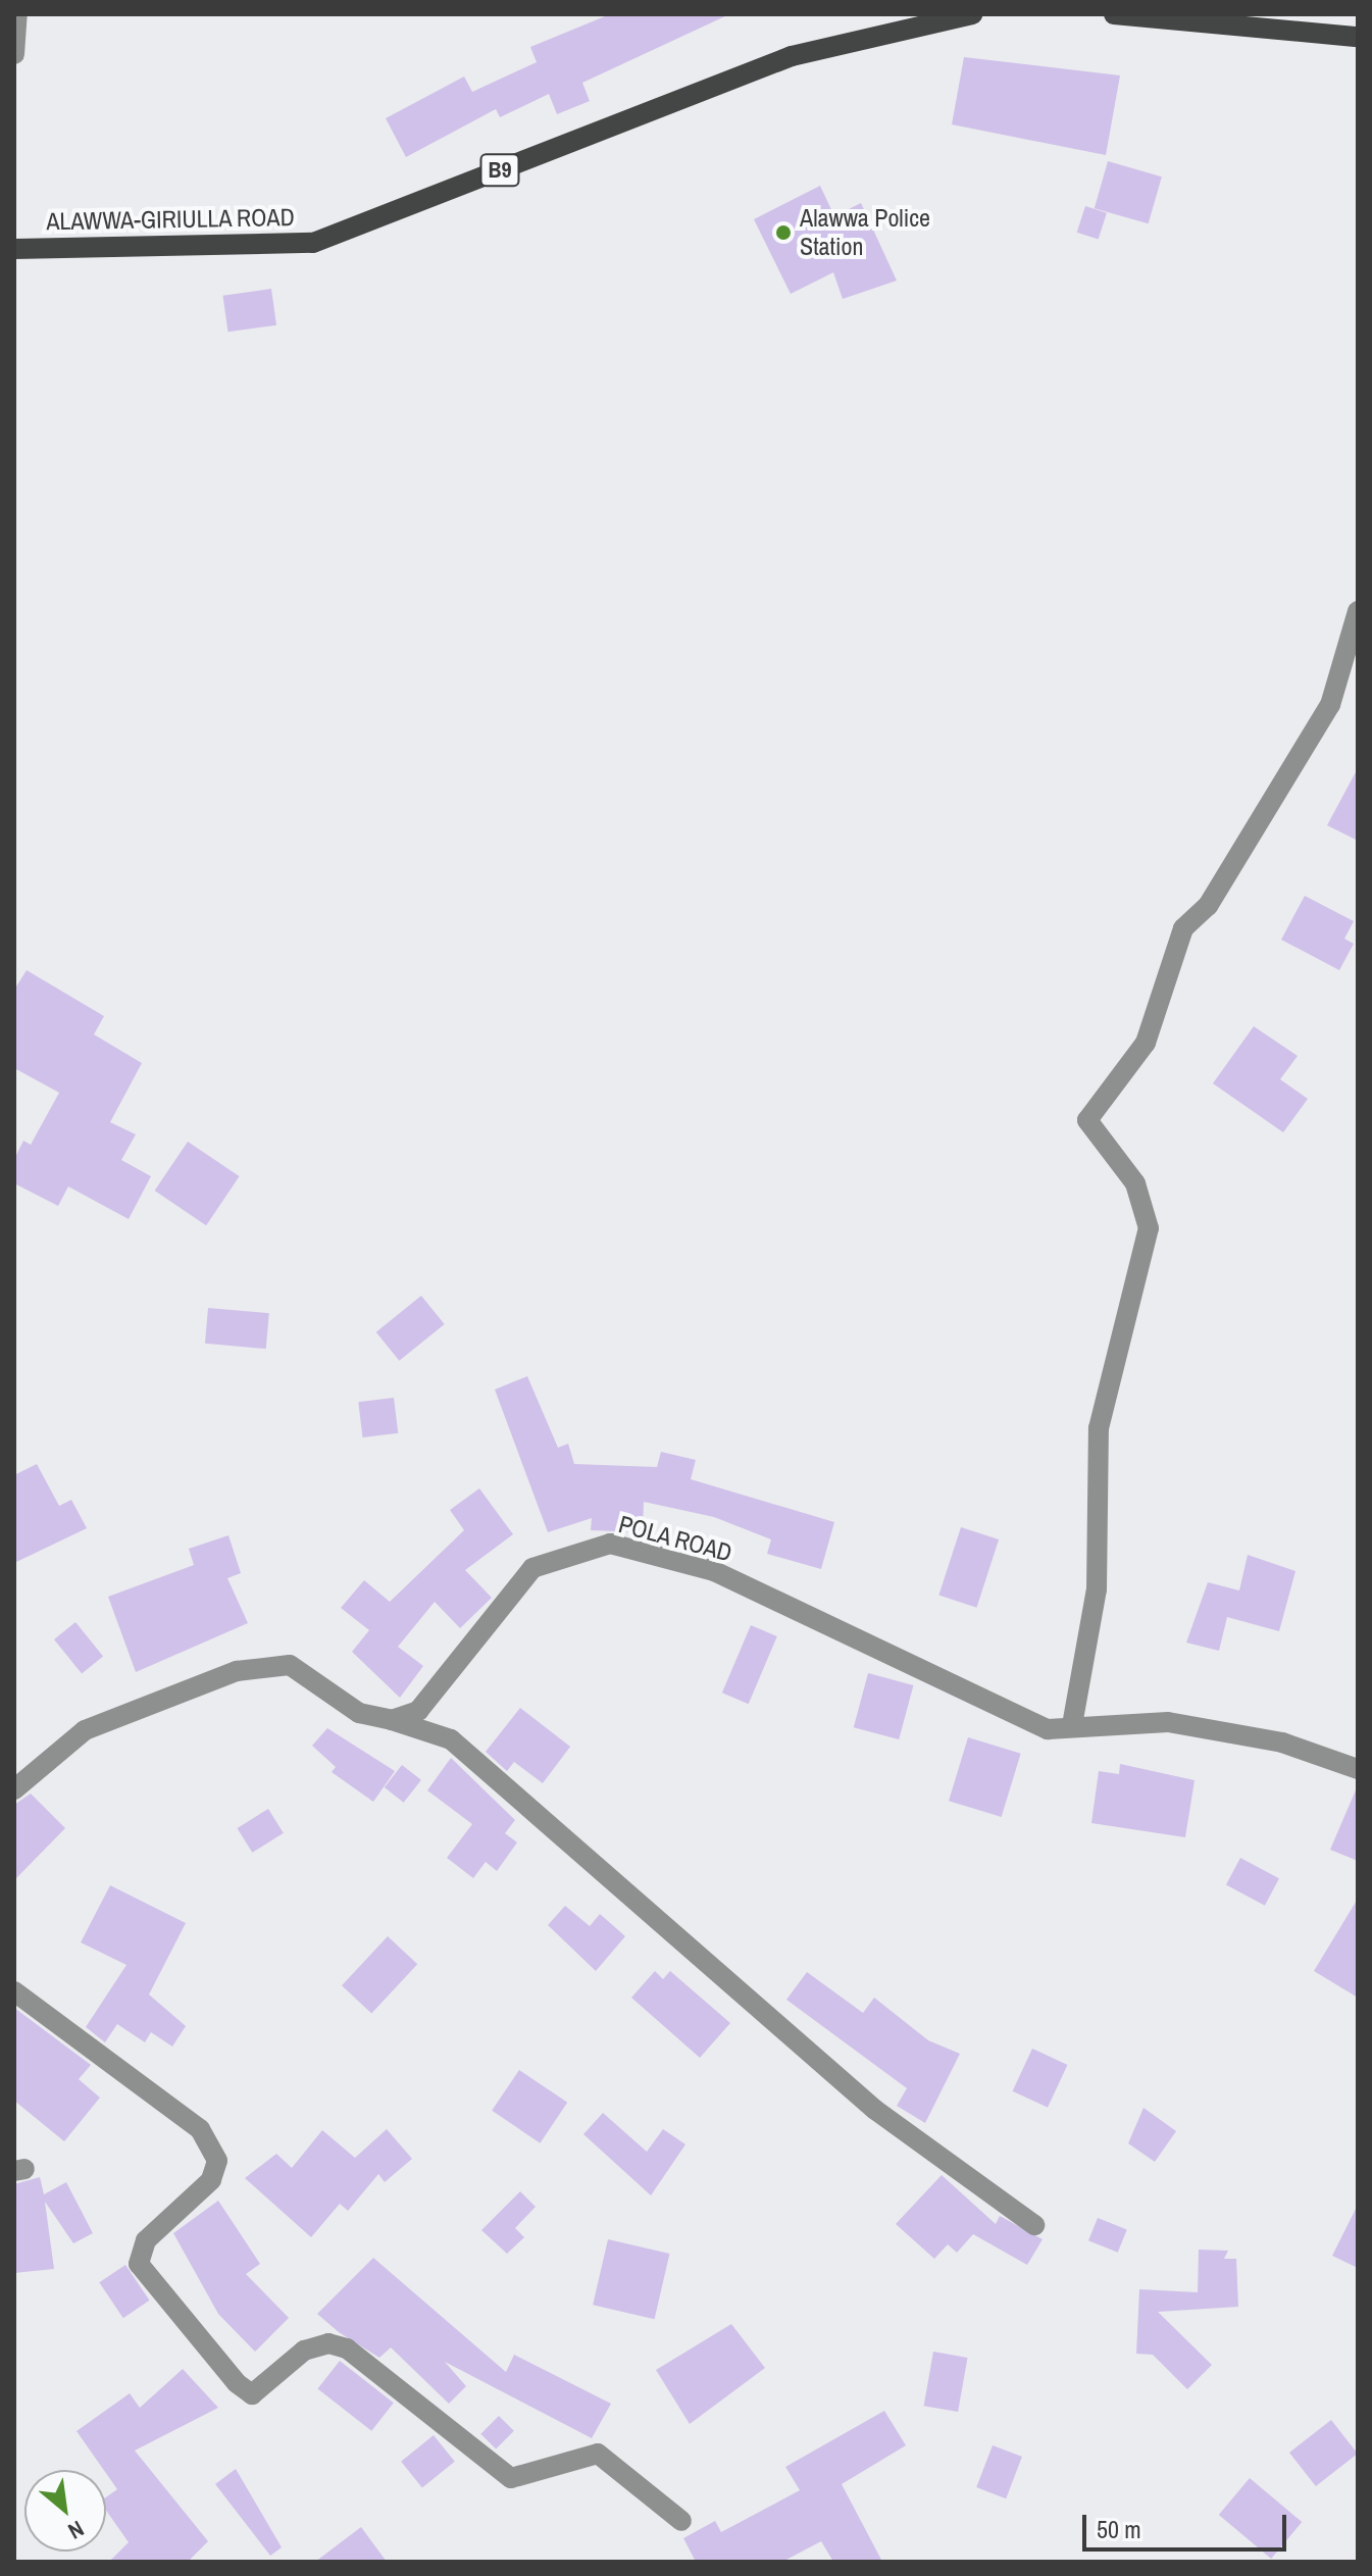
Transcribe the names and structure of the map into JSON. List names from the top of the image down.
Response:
{
  "streets": {
    "main road": ["B9", "ALAWWA-GIRIULLA ROAD"],
    "street": ["POLA ROAD"]
  },
  "places": ["Alawwa Police Station"],
  "scale_bar": "50 m",
  "north": "bottom right"
}
